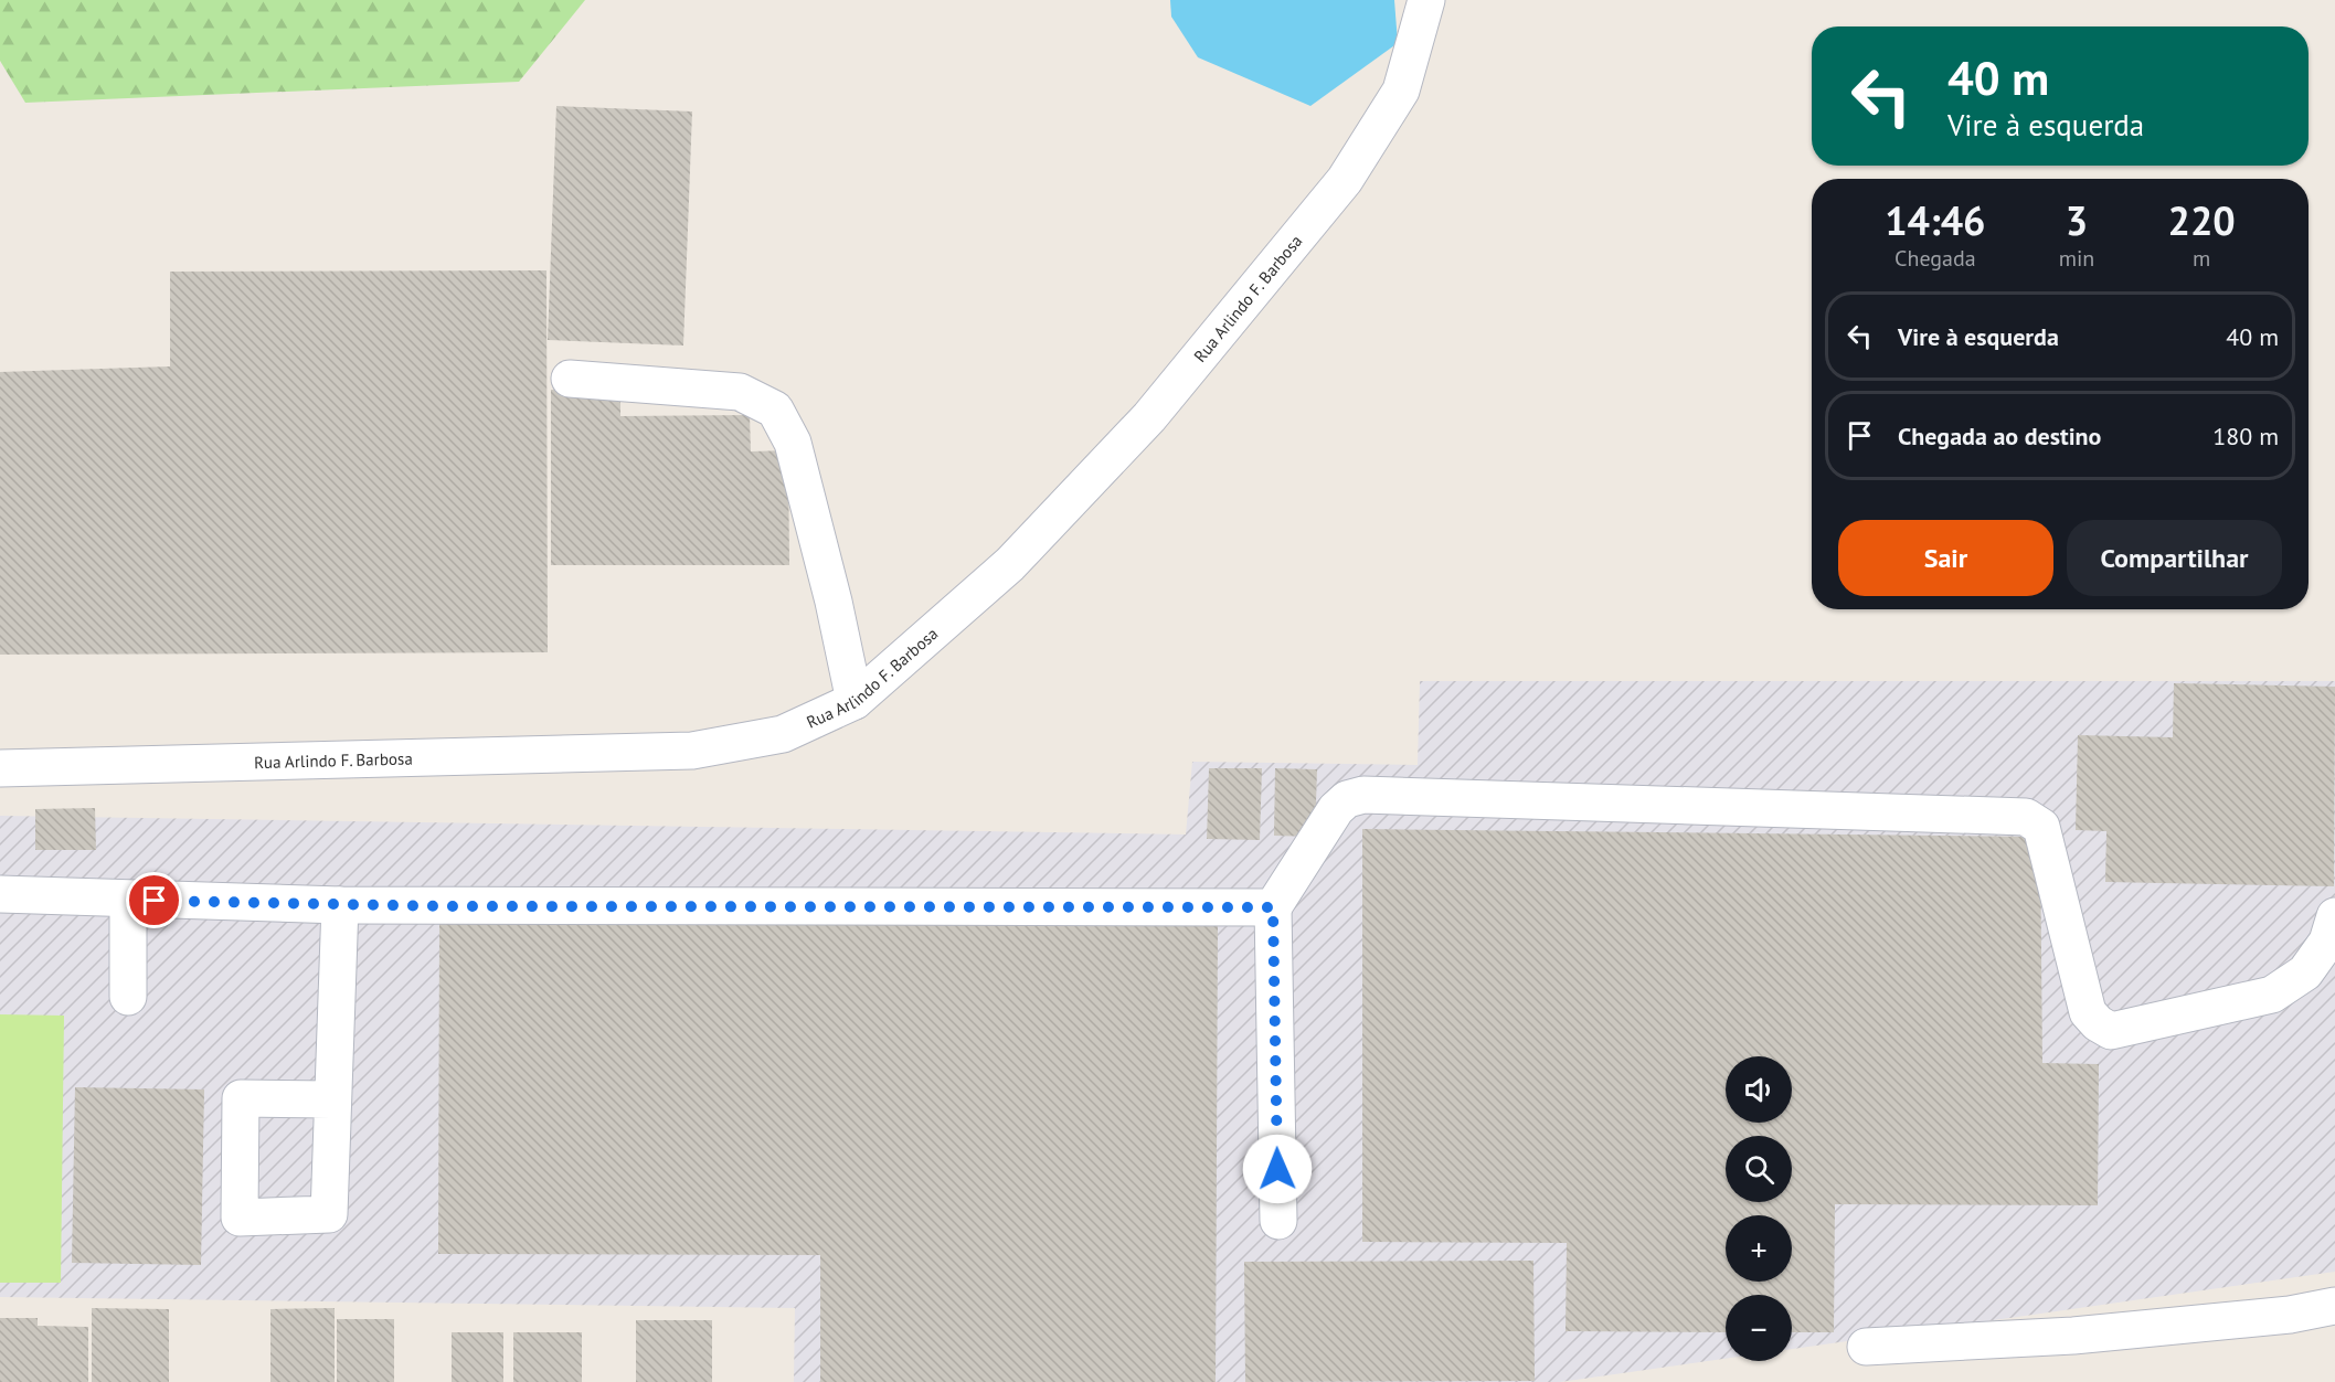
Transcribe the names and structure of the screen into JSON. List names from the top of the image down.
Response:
{
  "streets": {
    "street": ["Rua Arlindo F. Barbosa"]
  },
  "page": {
    "turn": ["40 m", "Vire à esquerda"],
    "eta": [
      "14:46",
      "Chegada",
      "3",
      "min",
      "220",
      "m"
    ],
    "list": [
      {
        "name": "Vire à esquerda",
        "value": "40 m"
      },
      {
        "name": "Chegada ao destino",
        "value": "180 m"
      }
    ],
    "buttons": ["Sair", "Compartilhar"],
    "map_buttons": ["+", "−"]
  }
}
